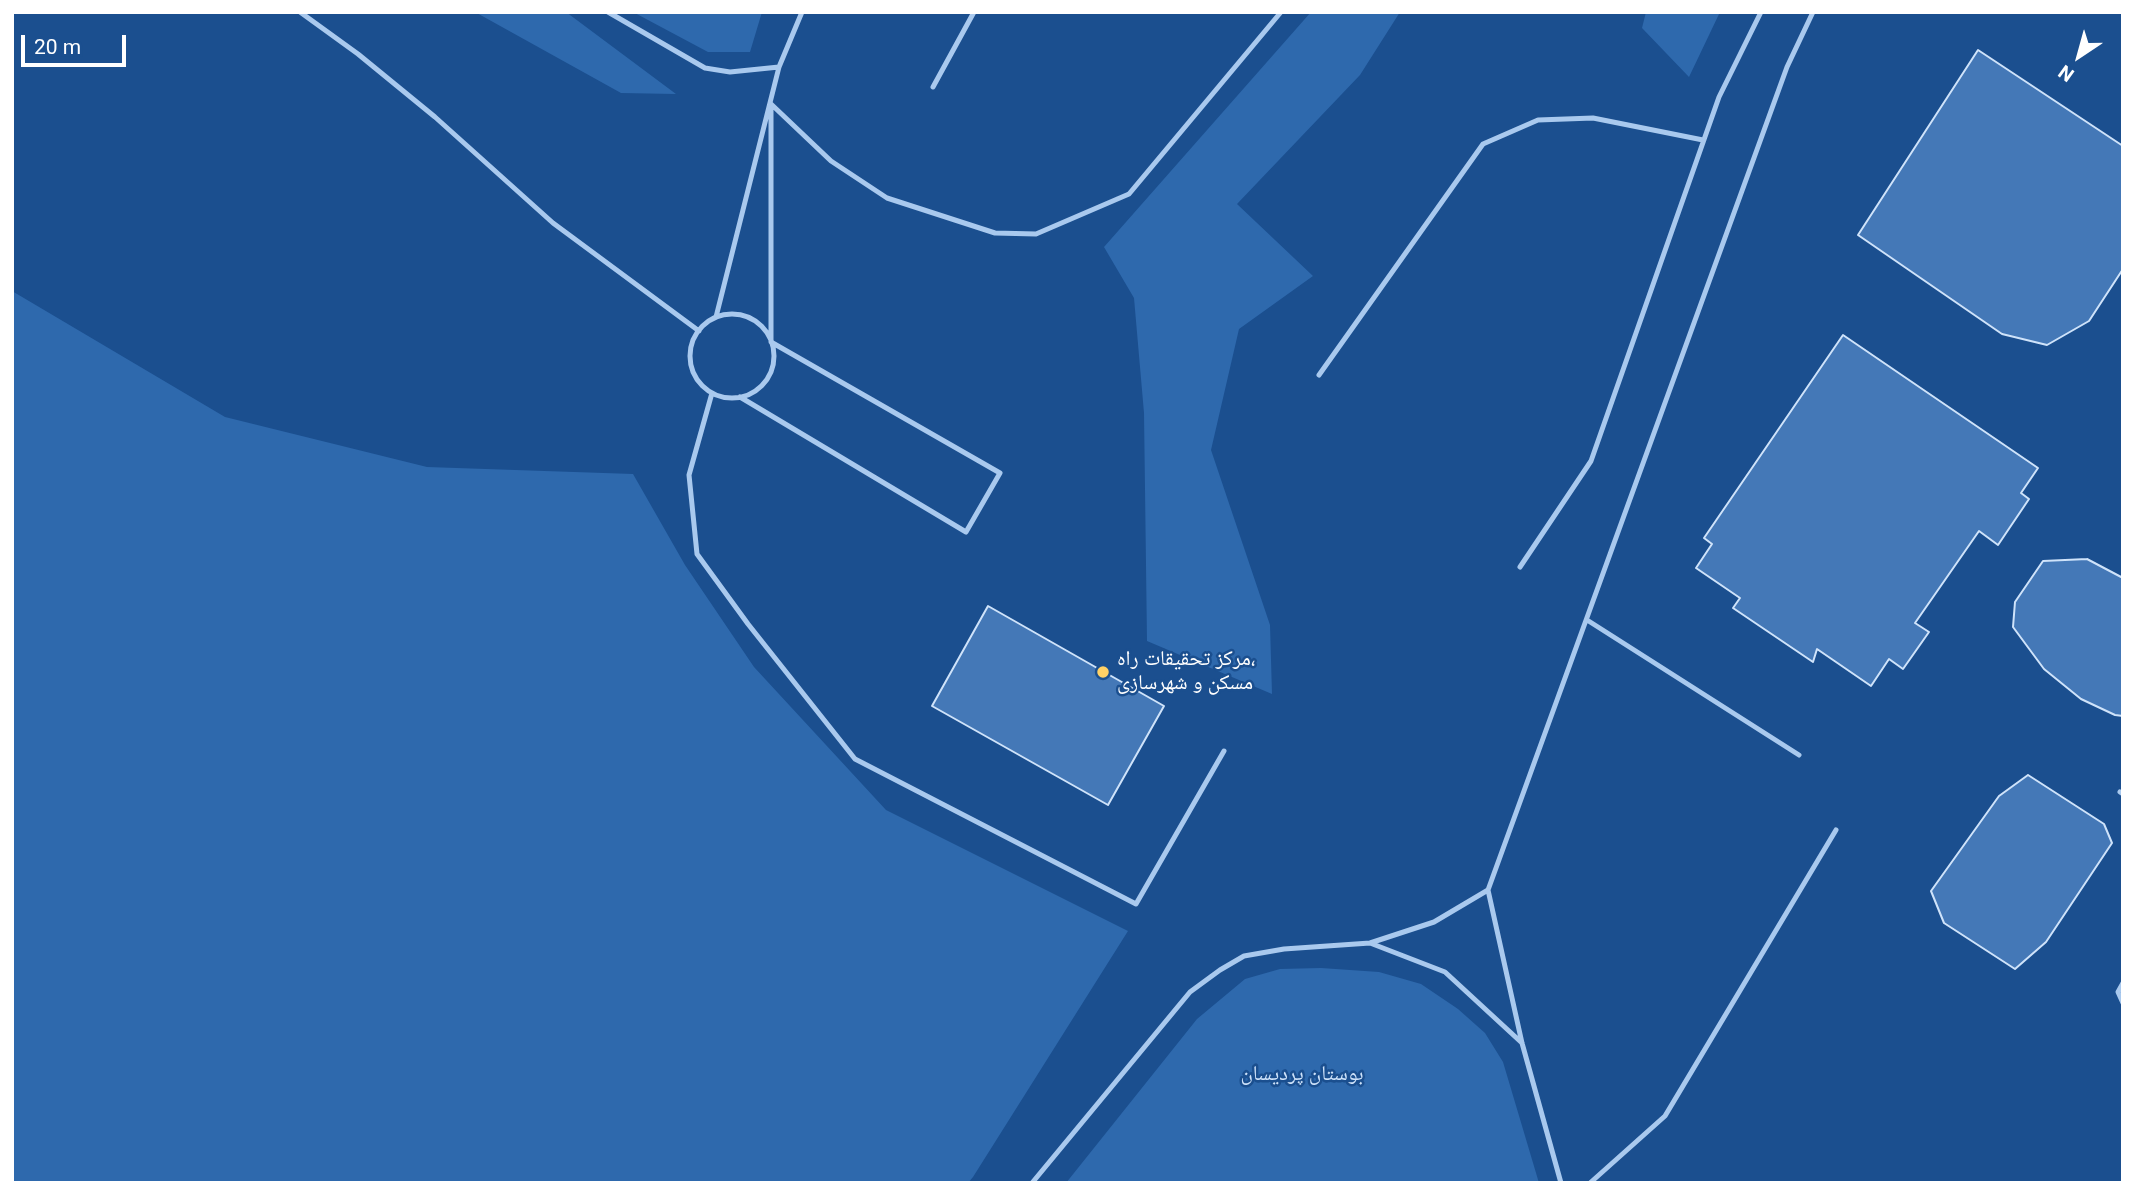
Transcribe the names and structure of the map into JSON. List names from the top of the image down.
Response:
{
  "parks": ["بوستان پردیسان"],
  "places": ["مرکز تحقیقات راه، مسکن و شهرسازی"],
  "scale_bar": "20 m",
  "north": "bottom left"
}
